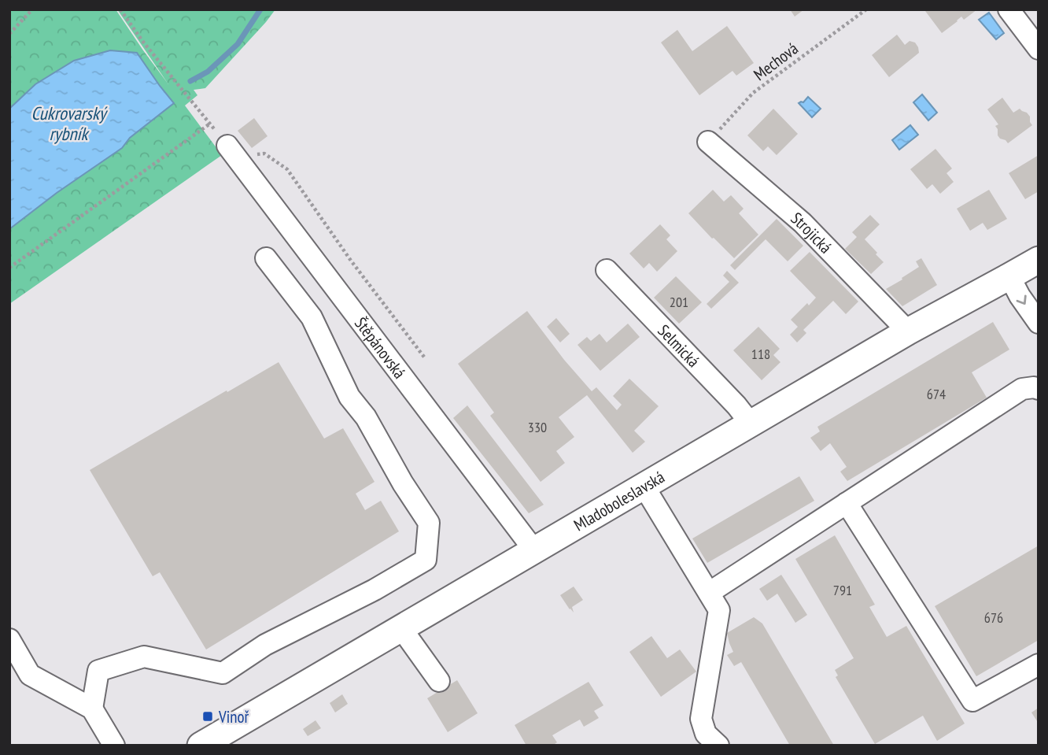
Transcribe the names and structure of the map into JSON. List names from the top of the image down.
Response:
{
  "streets": {
    "main road": ["Mladoboleslavská"],
    "street": ["Strojická", "Selmická", "Štěpánovská"],
    "path": ["Mechová"]
  },
  "crossings": [
    ["Mechová", "Strojická"],
    ["Strojická", "Mladoboleslavská"],
    ["Selmická", "Mladoboleslavská"],
    ["Štěpánovská", "Mladoboleslavská"]
  ],
  "water": ["Cukrovarský rybník"],
  "places": {
    "transit": ["Vinoř"]
  },
  "house_numbers": [
    "201",
    "118",
    "674",
    "330",
    "791",
    "676"
  ]
}
